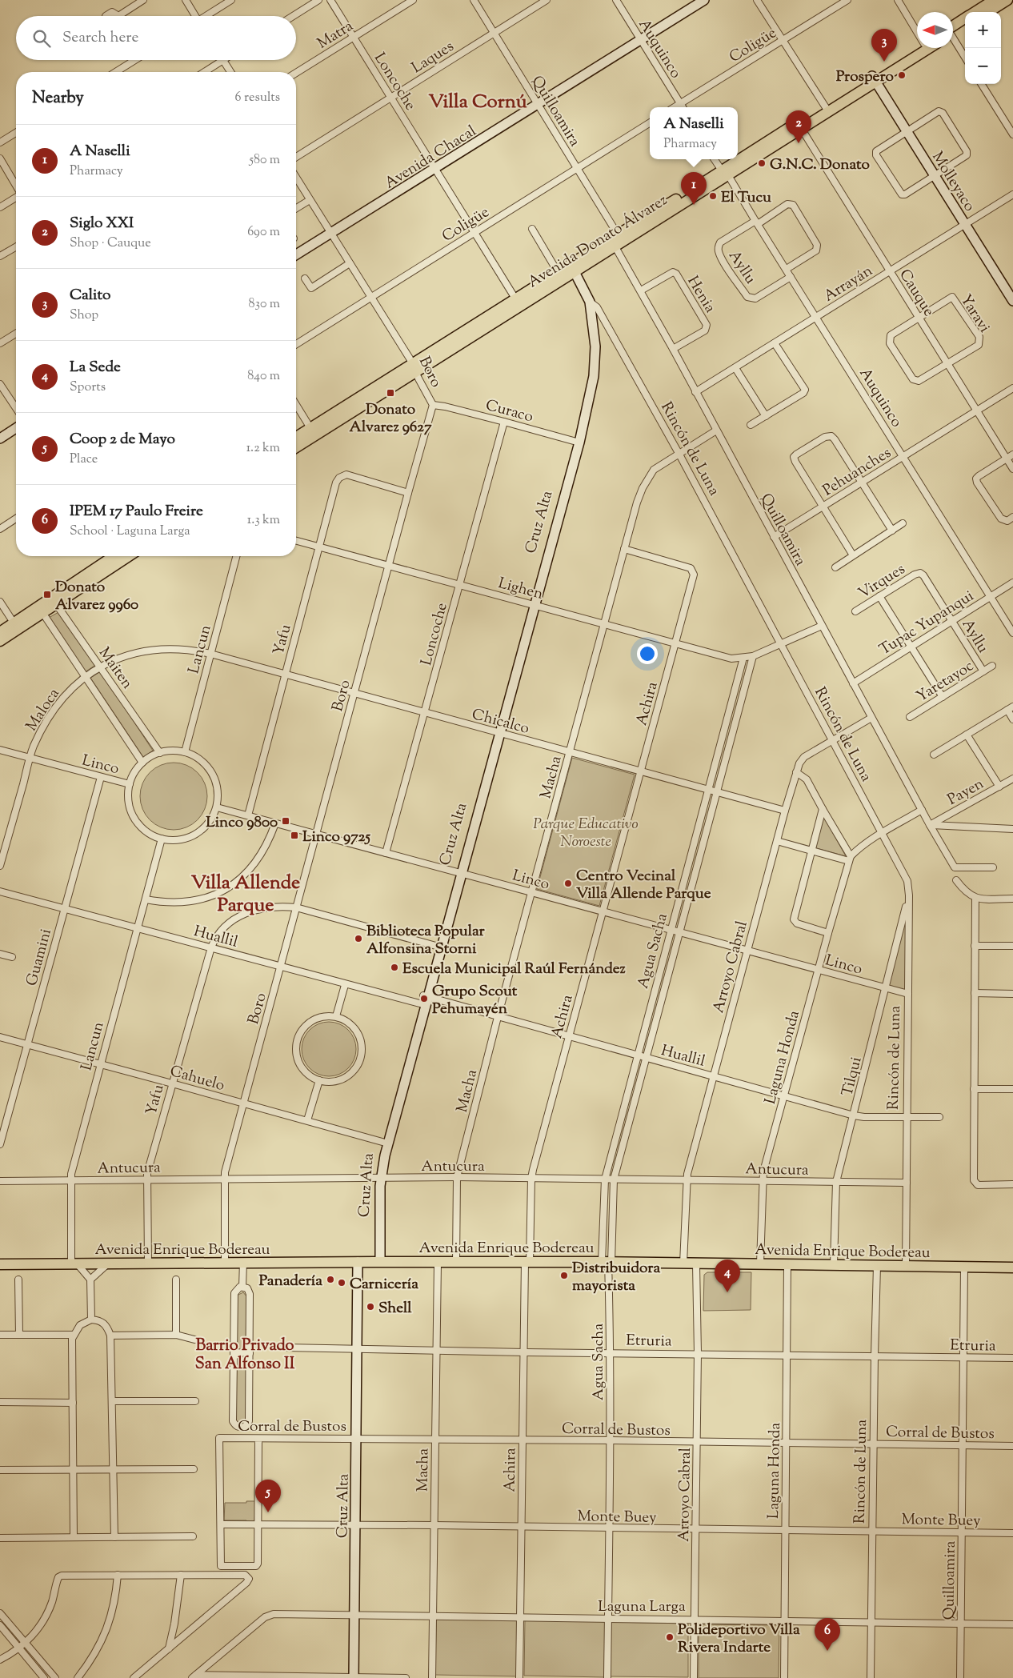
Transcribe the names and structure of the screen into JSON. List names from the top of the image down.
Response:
{
  "streets": {
    "main road": [
      "Avenida Chacal",
      "Molleyaco",
      "Avenida Donato Álvarez",
      "Rincón de Luna",
      "Cruz Alta",
      "Avenida Enrique Bodereau"
    ],
    "street": [
      "Matra",
      "Coligüe",
      "Auquinco",
      "Laques",
      "Loncoche",
      "Quilloamira",
      "Ayllu",
      "Arrayán",
      "Cauque",
      "Henia",
      "Yaravi",
      "Boro",
      "Curaco",
      "Pehuanches",
      "Virques",
      "Lighen",
      "Tupac Yupanqui",
      "Yafu",
      "Lancun",
      "Maiten",
      "Yaretayoc",
      "Achira",
      "Maloca",
      "Chicalco",
      "Linco",
      "Macha",
      "Payen",
      "Huallil",
      "Agua Sacha",
      "Guamini",
      "Arroyo Cabral",
      "Laguna Honda",
      "Tilqui",
      "Cahuelo",
      "Antucura",
      "Etruria",
      "Corral de Bustos",
      "Monte Buey",
      "Laguna Larga"
    ]
  },
  "crossings": [
    ["Matra", "Loncoche"],
    ["Coligüe", "Auquinco"],
    ["Coligüe", "Loncoche"],
    ["Coligüe", "Quilloamira"],
    ["Coligüe", "Boro"],
    ["Auquinco", "Avenida Chacal"],
    ["Auquinco", "Avenida Donato Álvarez"],
    ["Auquinco", "Ayllu"],
    ["Auquinco", "Arrayán"],
    ["Auquinco", "Pehuanches"],
    ["Auquinco", "Tupac Yupanqui"],
    ["Laques", "Loncoche"],
    ["Laques", "Quilloamira"],
    ["Loncoche", "Avenida Chacal"],
    ["Loncoche", "Avenida Donato Álvarez"],
    ["Loncoche", "Curaco"],
    ["Loncoche", "Lighen"],
    ["Loncoche", "Chicalco"],
    ["Loncoche", "Linco"],
    ["Quilloamira", "Avenida Chacal"],
    ["Quilloamira", "Avenida Donato Álvarez"],
    ["Quilloamira", "Arrayán"],
    ["Quilloamira", "Henia"],
    ["Quilloamira", "Pehuanches"],
    ["Quilloamira", "Tupac Yupanqui"],
    ["Quilloamira", "Macha"],
    ["Quilloamira", "Payen"],
    ["Quilloamira", "Arroyo Cabral"],
    ["Quilloamira", "Avenida Enrique Bodereau"],
    ["Quilloamira", "Etruria"],
    ["Quilloamira", "Corral de Bustos"],
    ["Quilloamira", "Monte Buey"],
    ["Quilloamira", "Laguna Larga"],
    ["Avenida Chacal", "Boro"],
    ["Molleyaco", "Avenida Donato Álvarez"],
    ["Molleyaco", "Arrayán"],
    ["Avenida Donato Álvarez", "Cauque"],
    ["Avenida Donato Álvarez", "Boro"],
    ["Avenida Donato Álvarez", "Rincón de Luna"],
    ["Ayllu", "Virques"],
    ["Ayllu", "Tupac Yupanqui"],
    ["Ayllu", "Yaretayoc"],
    ["Arrayán", "Cauque"],
    ["Cauque", "Yaravi"],
    ["Cauque", "Pehuanches"],
    ["Boro", "Curaco"],
    ["Boro", "Lighen"],
    ["Boro", "Yafu"],
    ["Boro", "Chicalco"],
    ["Boro", "Linco"],
    ["Boro", "Huallil"],
    ["Boro", "Cahuelo"],
    ["Boro", "Antucura"],
    ["Boro", "Avenida Enrique Bodereau"],
    ["Curaco", "Cruz Alta"],
    ["Rincón de Luna", "Cruz Alta"],
    ["Rincón de Luna", "Linco"],
    ["Rincón de Luna", "Macha"],
    ["Rincón de Luna", "Huallil"],
    ["Rincón de Luna", "Arroyo Cabral"],
    ["Rincón de Luna", "Tilqui"],
    ["Rincón de Luna", "Antucura"],
    ["Rincón de Luna", "Avenida Enrique Bodereau"],
    ["Rincón de Luna", "Etruria"],
    ["Rincón de Luna", "Corral de Bustos"],
    ["Rincón de Luna", "Monte Buey"],
    ["Rincón de Luna", "Laguna Larga"],
    ["Cruz Alta", "Lighen"],
    ["Cruz Alta", "Yafu"],
    ["Cruz Alta", "Chicalco"],
    ["Cruz Alta", "Linco"],
    ["Cruz Alta", "Huallil"],
    ["Cruz Alta", "Cahuelo"],
    ["Cruz Alta", "Antucura"],
    ["Cruz Alta", "Avenida Enrique Bodereau"],
    ["Cruz Alta", "Etruria"],
    ["Cruz Alta", "Corral de Bustos"],
    ["Cruz Alta", "Monte Buey"],
    ["Cruz Alta", "Laguna Larga"],
    ["Lighen", "Yafu"],
    ["Lighen", "Achira"],
    ["Lighen", "Macha"],
    ["Lighen", "Agua Sacha"],
    ["Yafu", "Chicalco"],
    ["Yafu", "Linco"],
    ["Yafu", "Huallil"],
    ["Yafu", "Cahuelo"],
    ["Yafu", "Antucura"],
    ["Yafu", "Avenida Enrique Bodereau"],
    ["Lancun", "Maiten"],
    ["Lancun", "Maloca"],
    ["Lancun", "Chicalco"],
    ["Lancun", "Linco"],
    ["Lancun", "Huallil"],
    ["Lancun", "Cahuelo"],
    ["Lancun", "Antucura"],
    ["Lancun", "Avenida Enrique Bodereau"],
    ["Maiten", "Maloca"],
    ["Maiten", "Linco"],
    ["Achira", "Chicalco"],
    ["Achira", "Linco"],
    ["Achira", "Macha"],
    ["Achira", "Huallil"],
    ["Achira", "Antucura"],
    ["Achira", "Avenida Enrique Bodereau"],
    ["Achira", "Etruria"],
    ["Achira", "Corral de Bustos"],
    ["Achira", "Monte Buey"],
    ["Achira", "Laguna Larga"],
    ["Maloca", "Chicalco"],
    ["Maloca", "Linco"],
    ["Chicalco", "Macha"],
    ["Chicalco", "Agua Sacha"],
    ["Chicalco", "Arroyo Cabral"],
    ["Linco", "Macha"],
    ["Linco", "Agua Sacha"],
    ["Linco", "Guamini"],
    ["Linco", "Arroyo Cabral"],
    ["Linco", "Laguna Honda"],
    ["Linco", "Tilqui"],
    ["Macha", "Huallil"],
    ["Macha", "Antucura"],
    ["Macha", "Avenida Enrique Bodereau"],
    ["Macha", "Etruria"],
    ["Macha", "Corral de Bustos"],
    ["Macha", "Monte Buey"],
    ["Macha", "Laguna Larga"],
    ["Huallil", "Agua Sacha"],
    ["Huallil", "Guamini"],
    ["Huallil", "Arroyo Cabral"],
    ["Huallil", "Laguna Honda"],
    ["Huallil", "Tilqui"],
    ["Agua Sacha", "Antucura"],
    ["Agua Sacha", "Avenida Enrique Bodereau"],
    ["Agua Sacha", "Etruria"],
    ["Agua Sacha", "Corral de Bustos"],
    ["Agua Sacha", "Monte Buey"],
    ["Agua Sacha", "Laguna Larga"],
    ["Guamini", "Cahuelo"],
    ["Arroyo Cabral", "Antucura"],
    ["Arroyo Cabral", "Avenida Enrique Bodereau"],
    ["Arroyo Cabral", "Etruria"],
    ["Arroyo Cabral", "Corral de Bustos"],
    ["Arroyo Cabral", "Monte Buey"],
    ["Arroyo Cabral", "Laguna Larga"],
    ["Laguna Honda", "Antucura"],
    ["Laguna Honda", "Avenida Enrique Bodereau"],
    ["Laguna Honda", "Etruria"],
    ["Laguna Honda", "Corral de Bustos"],
    ["Laguna Honda", "Monte Buey"],
    ["Laguna Honda", "Laguna Larga"],
    ["Tilqui", "Antucura"],
    ["Tilqui", "Avenida Enrique Bodereau"],
    ["Corral de Bustos", "Monte Buey"]
  ],
  "districts": ["Villa Cornú", "Villa Allende Parque", "Barrio Privado San Alfonso II"],
  "parks": ["Parque Educativo Noroeste"],
  "places": {
    "other": [
      "Prospero",
      "G.N.C. Donato",
      "El Tucu",
      "Centro Vecinal Villa Allende Parque",
      "Biblioteca Popular Alfonsina Storni",
      "Escuela Municipal Raúl Fernández",
      "Grupo Scout Pehumayén",
      "Distribuidora mayorista",
      "Panadería",
      "Carnicería",
      "Shell",
      "Polideportivo Villa Rivera Indarte"
    ],
    "transit": [
      "Donato Alvarez 9627",
      "Donato Alvarez 9960",
      "Linco 9800",
      "Linco 9725"
    ]
  },
  "north": "left",
  "page": {
    "map_buttons": ["+", "−"],
    "search": "Search here",
    "pins": [
      "3",
      "2",
      "1",
      "4",
      "5",
      "6"
    ],
    "heading": ["Nearby", "6 results"],
    "popup": ["A Naselli", "Pharmacy"],
    "list": [
      {
        "mark": "1",
        "name": "A Naselli",
        "note": "Pharmacy",
        "value": "580 m"
      },
      {
        "mark": "2",
        "name": "Siglo XXI",
        "note": "Shop · Cauque",
        "value": "690 m"
      },
      {
        "mark": "3",
        "name": "Calito",
        "note": "Shop",
        "value": "830 m"
      },
      {
        "mark": "4",
        "name": "La Sede",
        "note": "Sports",
        "value": "840 m"
      },
      {
        "mark": "5",
        "name": "Coop 2 de Mayo",
        "note": "Place",
        "value": "1.2 km"
      },
      {
        "mark": "6",
        "name": "IPEM 17 Paulo Freire",
        "note": "School · Laguna Larga",
        "value": "1.3 km"
      }
    ]
  }
}
